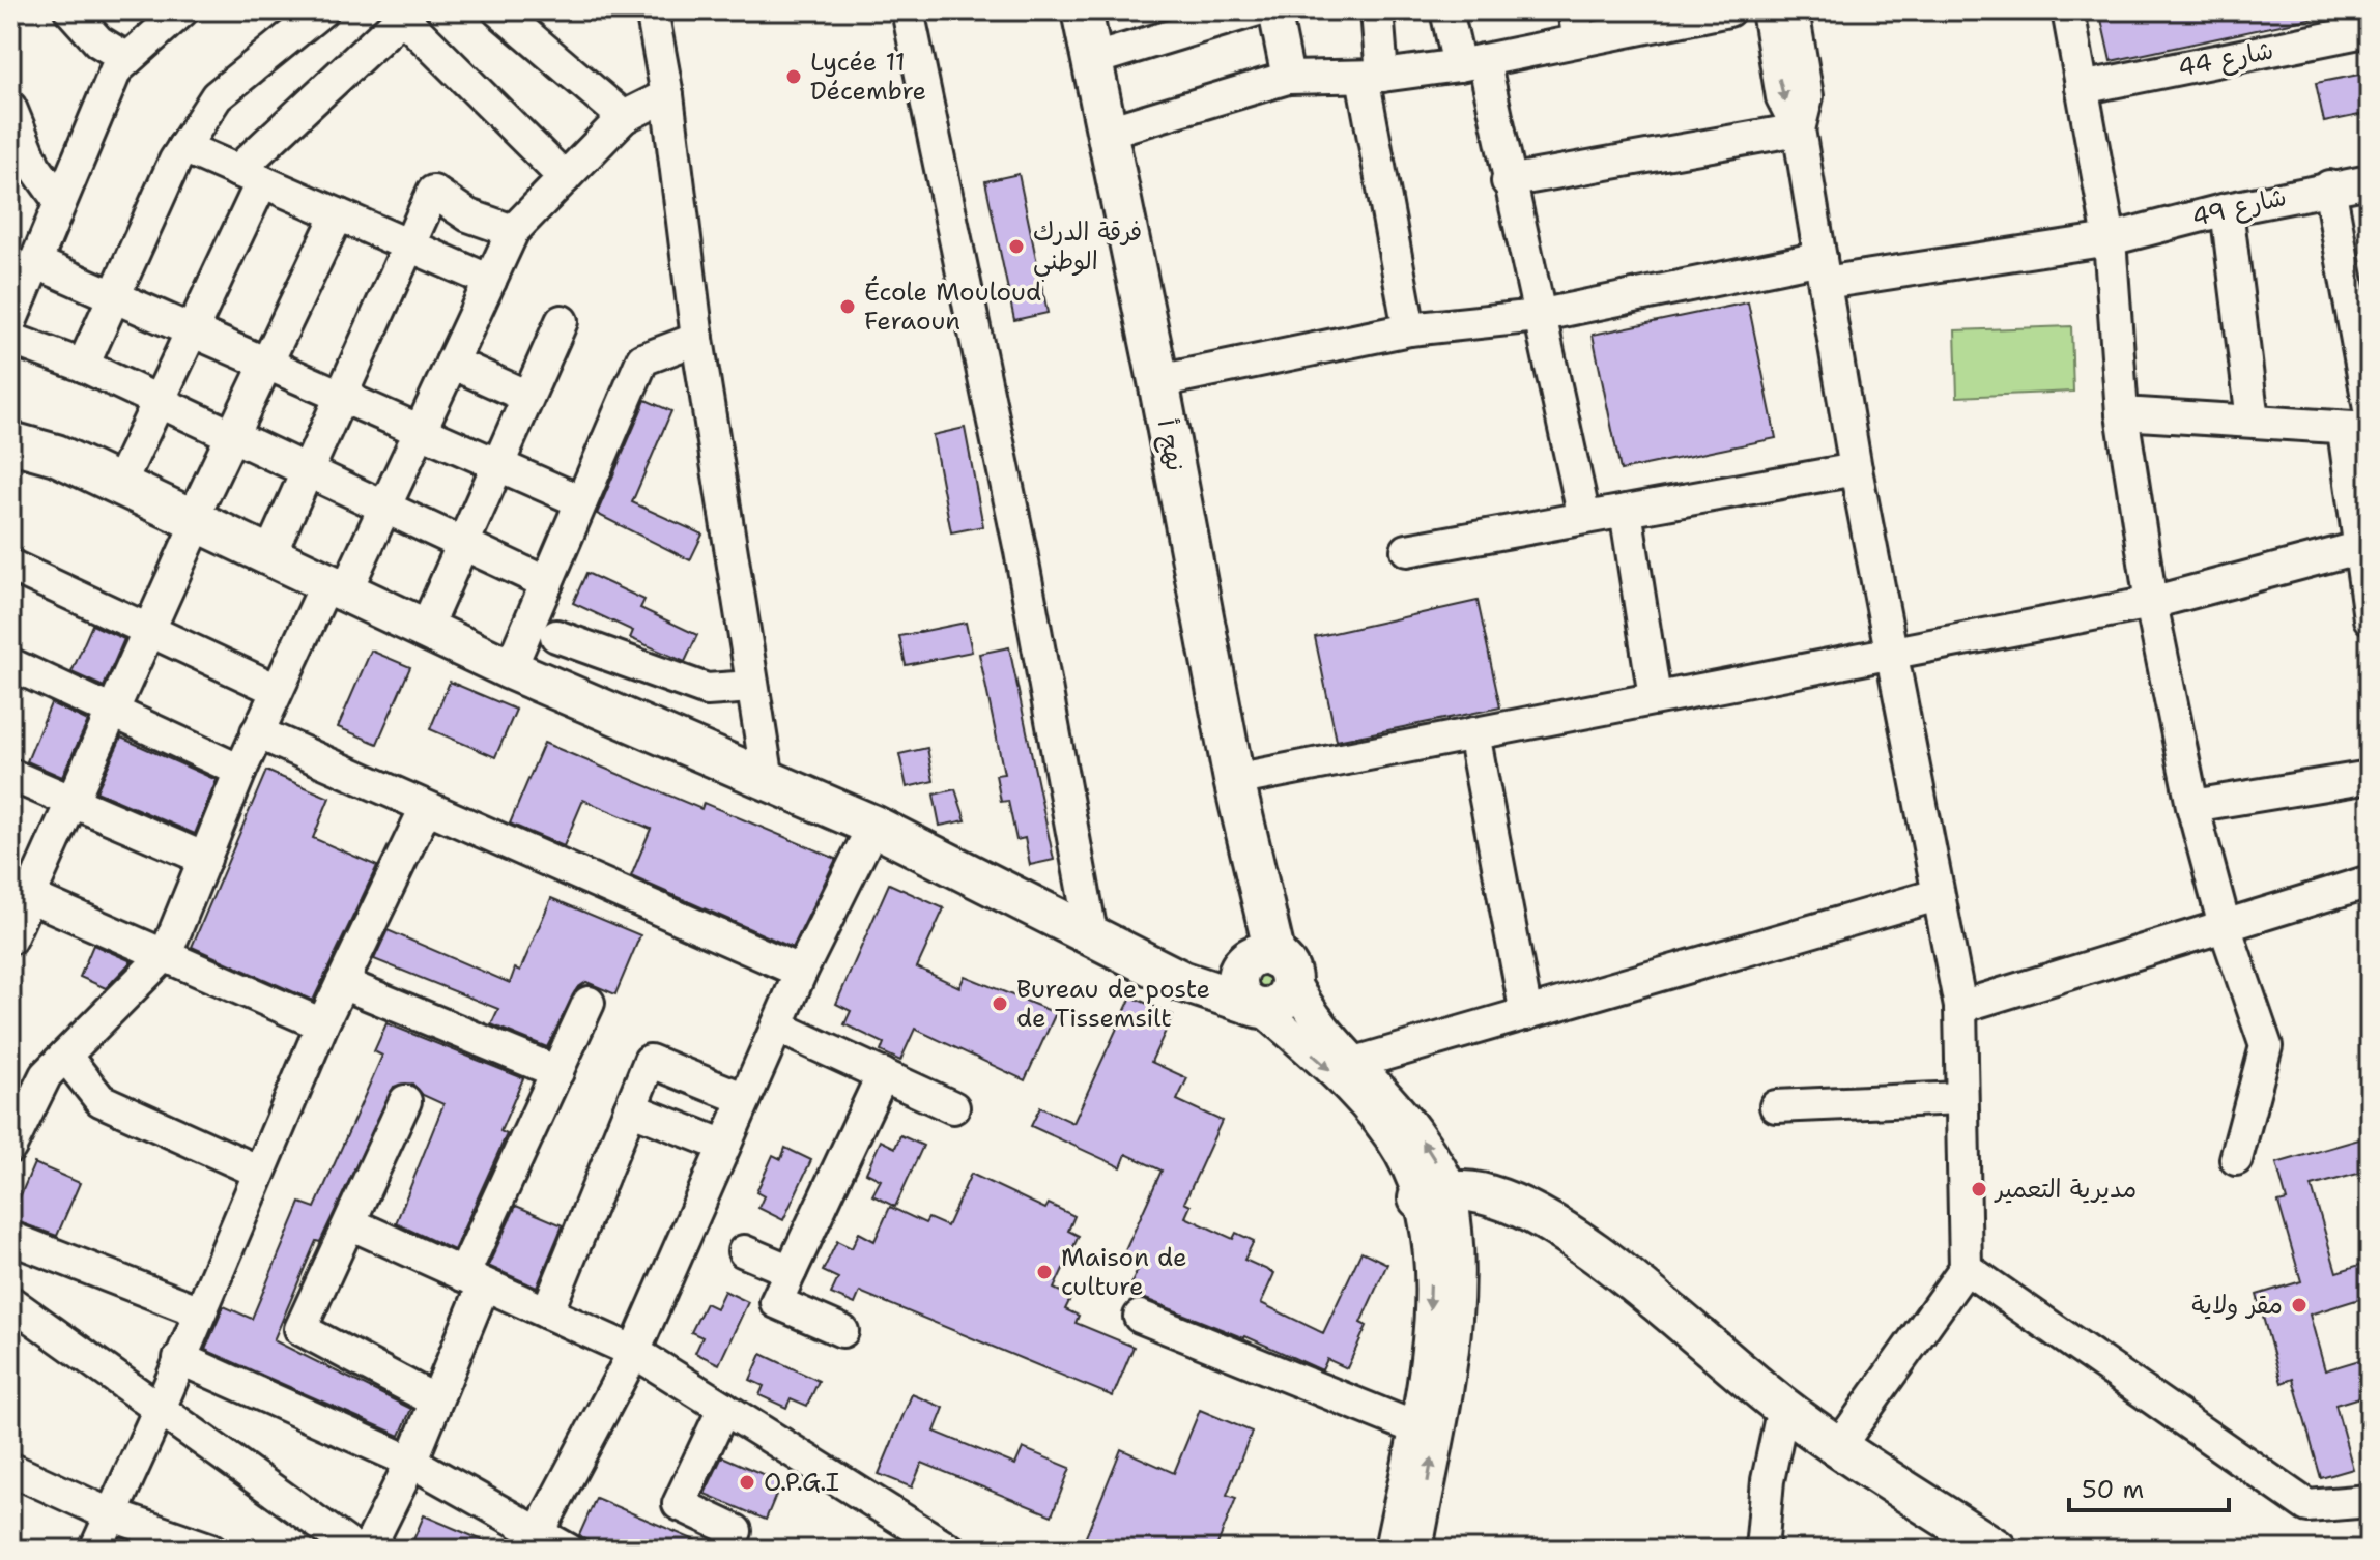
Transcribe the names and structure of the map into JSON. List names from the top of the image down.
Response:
{
  "streets": {
    "main road": ["نهج أ"],
    "street": ["شارع 44", "شارع 49"]
  },
  "crossings": [
    ["شارع 49", "نهج أ"]
  ],
  "places": [
    "Lycée 11 Décembre",
    "فرقة الدرك الوطني",
    "École Mouloud Feraoun",
    "Bureau de poste de Tissemsilt",
    "مديرية التعمير",
    "Maison de culture",
    "مقر ولاية",
    "O.P.G.I"
  ],
  "scale_bar": "50 m"
}
